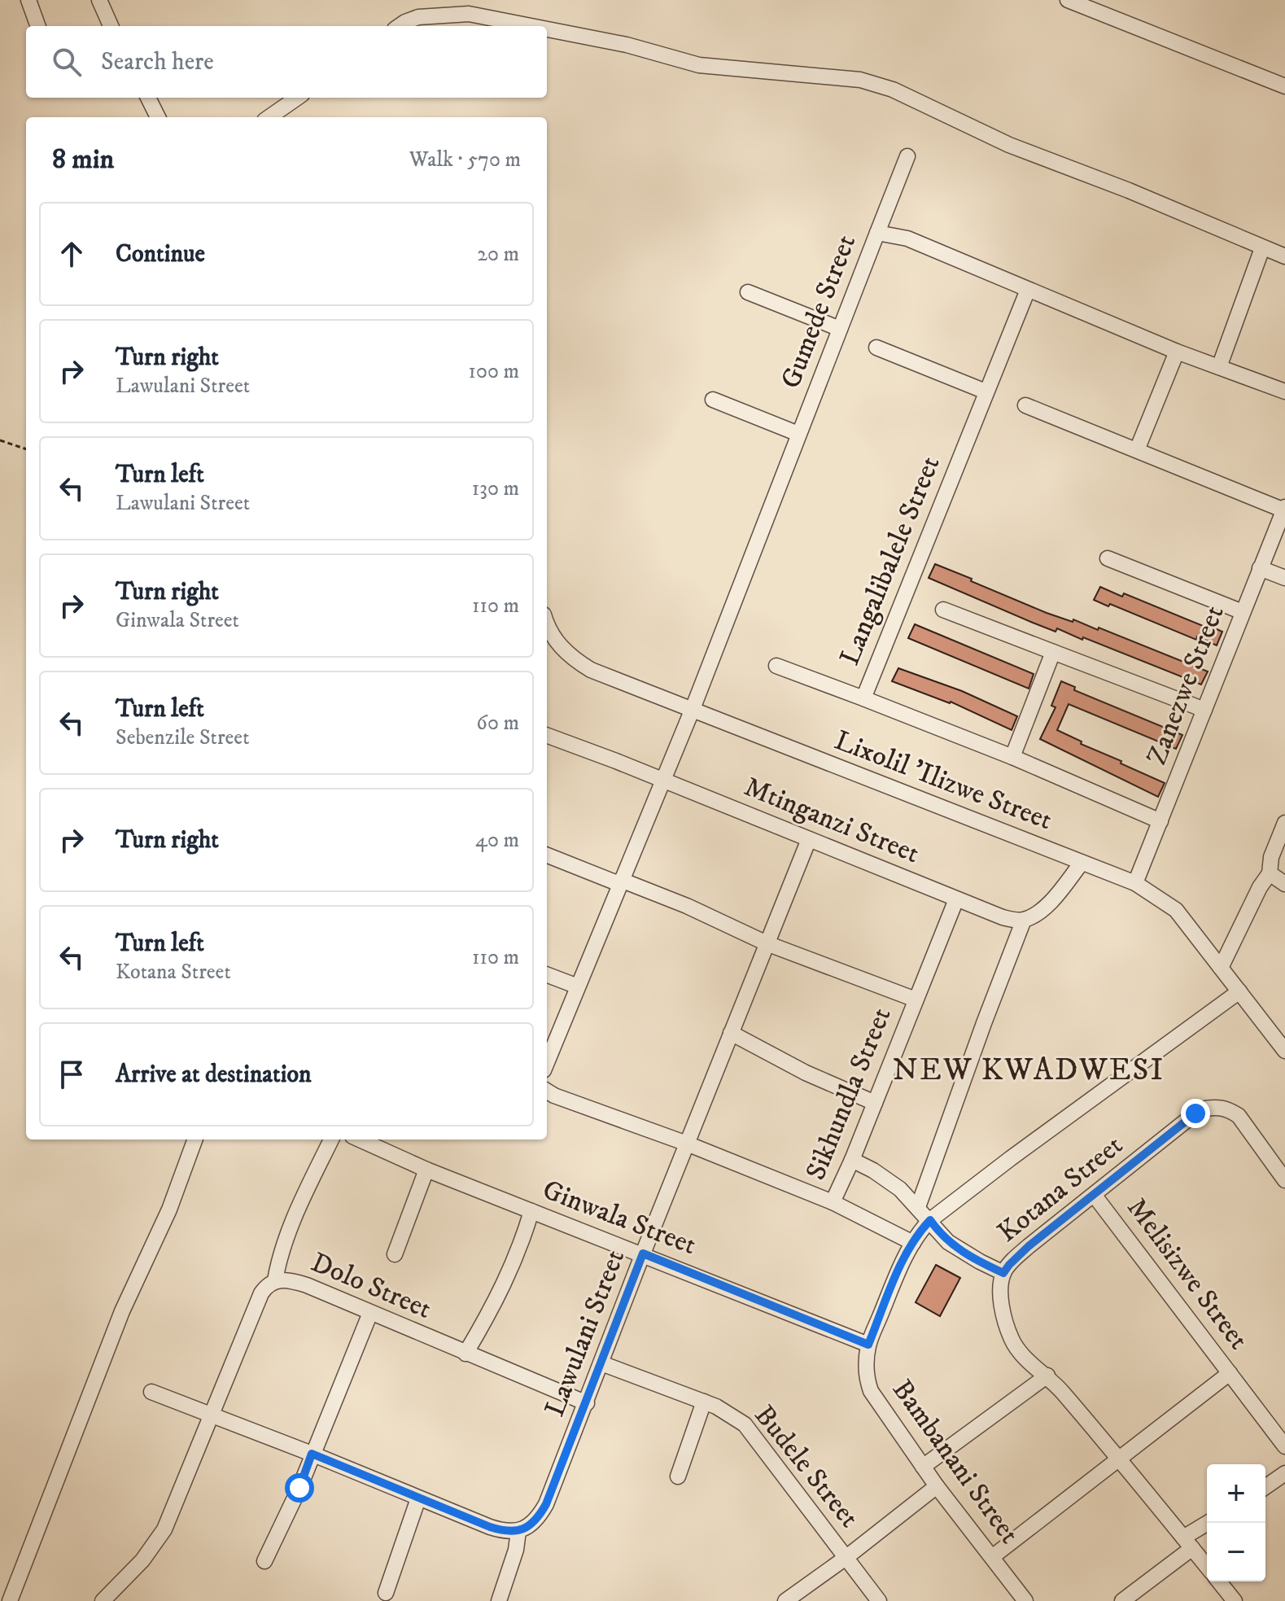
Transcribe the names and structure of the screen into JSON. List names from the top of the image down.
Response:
{
  "streets": {
    "street": [
      "Gumede Street",
      "Langalibalele Street",
      "Zanezwe Street",
      "Lixolil 'Ilizwe Street",
      "Mtinganzi Street",
      "Sikhundla Street",
      "Kotana Street",
      "Ginwala Street",
      "Melisizwe Street",
      "Dolo Street",
      "Lawulani Street",
      "Bambanani Street",
      "Budele Street"
    ]
  },
  "crossings": [
    ["Gumede Street", "Langalibalele Street"],
    ["Gumede Street", "Lixolil 'Ilizwe Street"],
    ["Langalibalele Street", "Zanezwe Street"],
    ["Zanezwe Street", "Lixolil 'Ilizwe Street"],
    ["Mtinganzi Street", "Sikhundla Street"],
    ["Mtinganzi Street", "Lawulani Street"],
    ["Sikhundla Street", "Lawulani Street"],
    ["Kotana Street", "Melisizwe Street"],
    ["Ginwala Street", "Lawulani Street"],
    ["Ginwala Street", "Bambanani Street"],
    ["Dolo Street", "Lawulani Street"],
    ["Lawulani Street", "Budele Street"]
  ],
  "districts": ["NEW KWADWESI"],
  "page": {
    "search": "Search here",
    "heading": ["8 min", "Walk · 570 m"],
    "list": [
      ["Continue", "20 m"],
      ["Turn right", "Lawulani Street", "100 m"],
      ["Turn left", "Lawulani Street", "130 m"],
      ["Turn right", "Ginwala Street", "110 m"],
      ["Turn left", "Sebenzile Street", "60 m"],
      ["Turn right", "40 m"],
      ["Turn left", "Kotana Street", "110 m"],
      "Arrive at destination"
    ],
    "map_buttons": ["+", "−"]
  }
}
